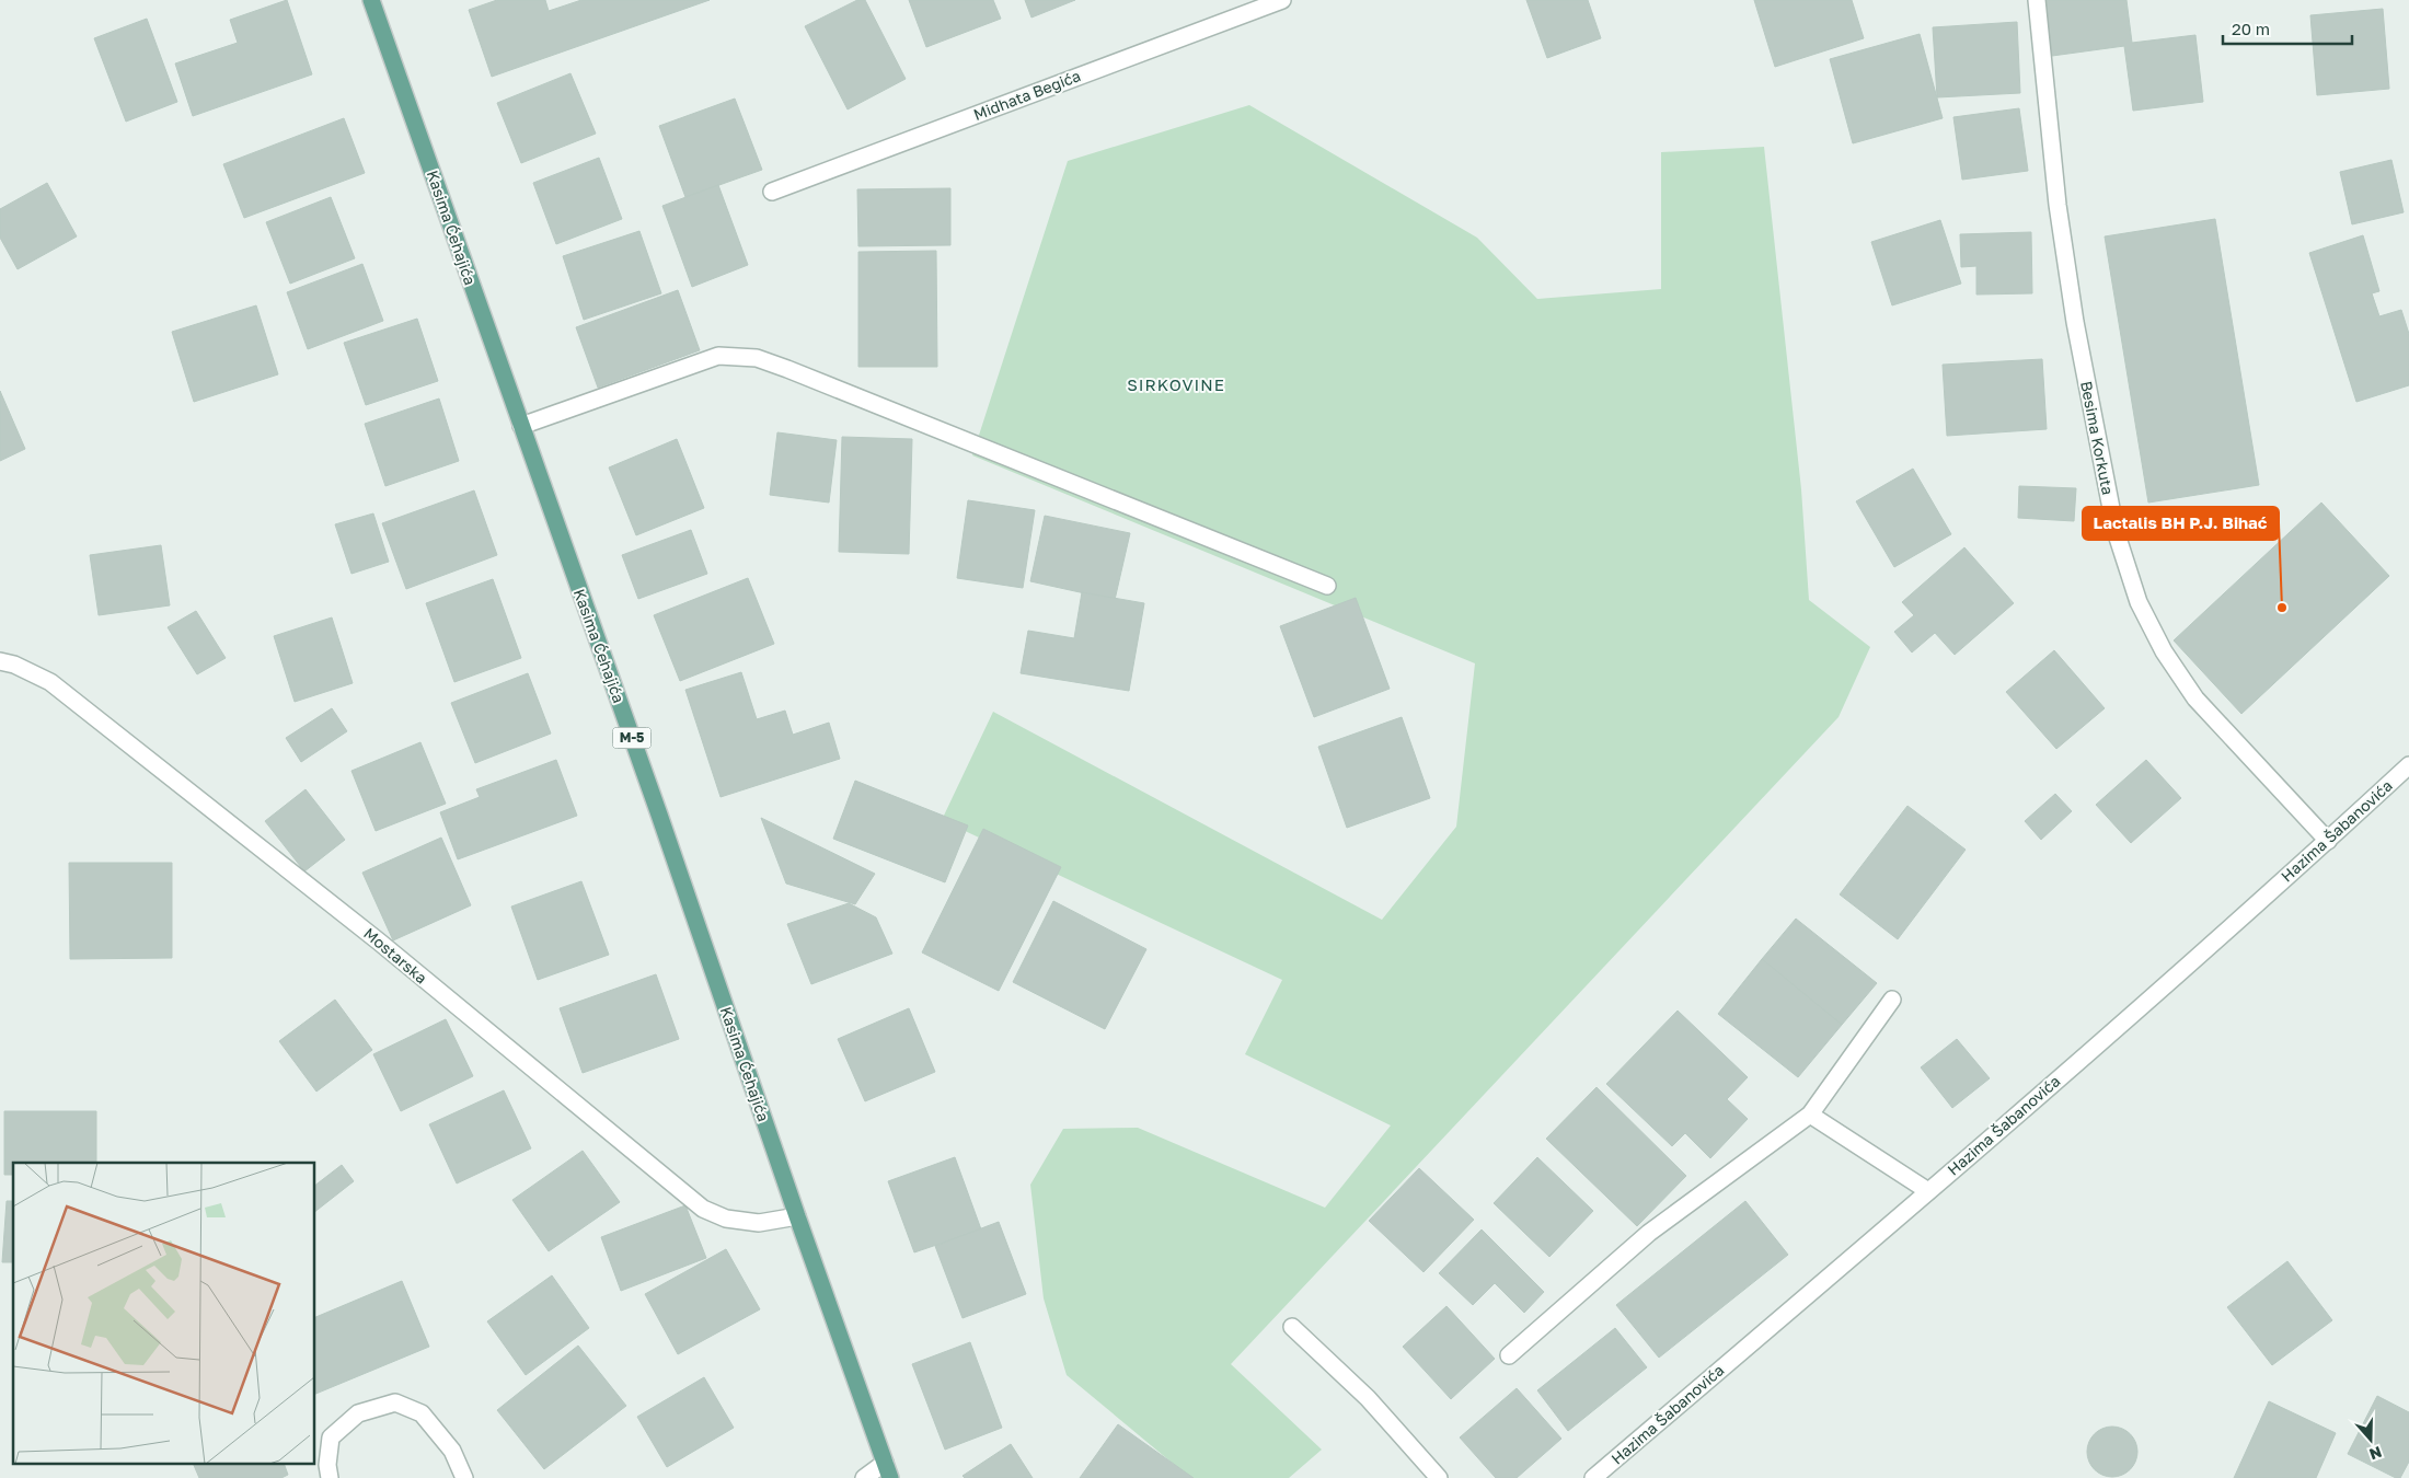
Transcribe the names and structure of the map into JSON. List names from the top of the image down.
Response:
{
  "streets": {
    "main road": ["Kasima Ćehajića", "M-5"],
    "street": [
      "Midhata Begića",
      "Besima Korkuta",
      "Hazima Šabanovića",
      "Mostarska"
    ]
  },
  "crossings": [
    ["Kasima Ćehajića", "Mostarska"],
    ["Besima Korkuta", "Hazima Šabanovića"]
  ],
  "districts": ["SIRKOVINE"],
  "places": ["Lactalis BH P.J. Bihać"],
  "scale_bar": "20 m",
  "north": "bottom"
}
